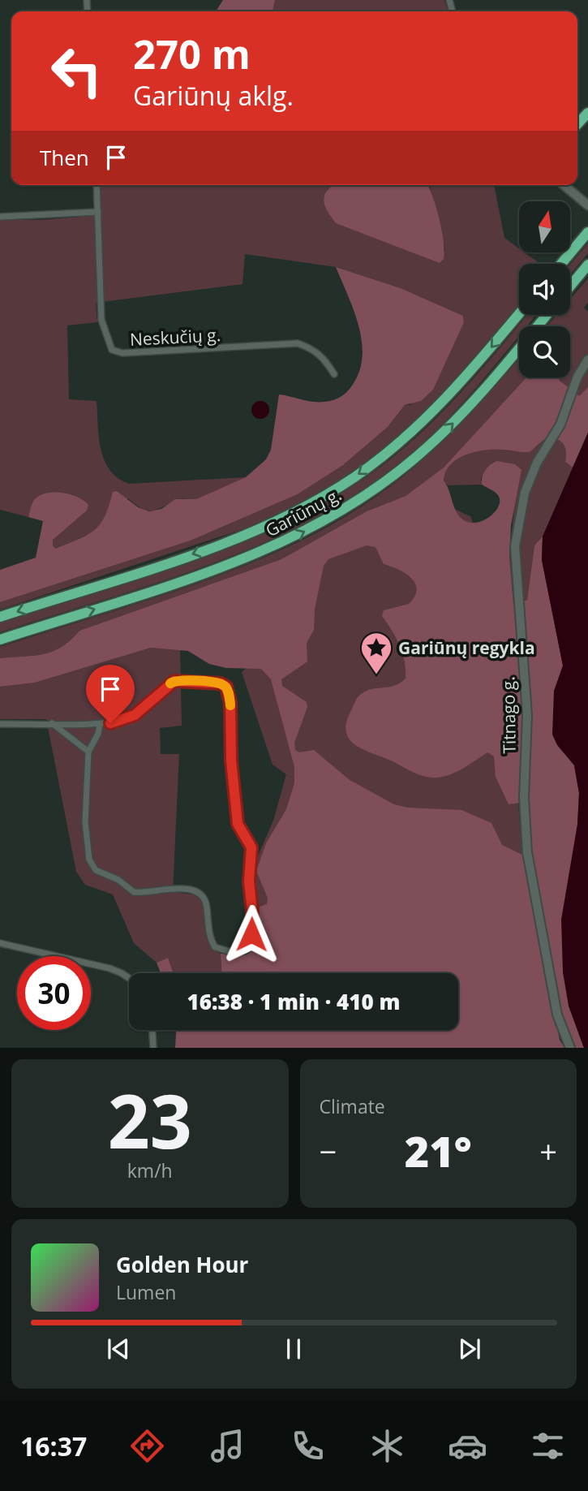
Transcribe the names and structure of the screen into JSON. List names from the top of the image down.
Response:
{
  "streets": {
    "highway": ["Gariūnų g."],
    "street": ["Neskučių g.", "Titnago g."]
  },
  "places": {
    "place": ["Gariūnų regykla"]
  },
  "north": "top",
  "page": {
    "turn": ["270 m", "Gariūnų aklg."],
    "then": "Then",
    "limit": "30",
    "trip": "16:38 · 1 min · 410 m",
    "tile": [
      ["23", "km/h"],
      "Climate"
    ],
    "heat": ["−", "21°", "+"],
    "song": ["Golden Hour", "Lumen"],
    "tabs": "16:37"
  }
}
